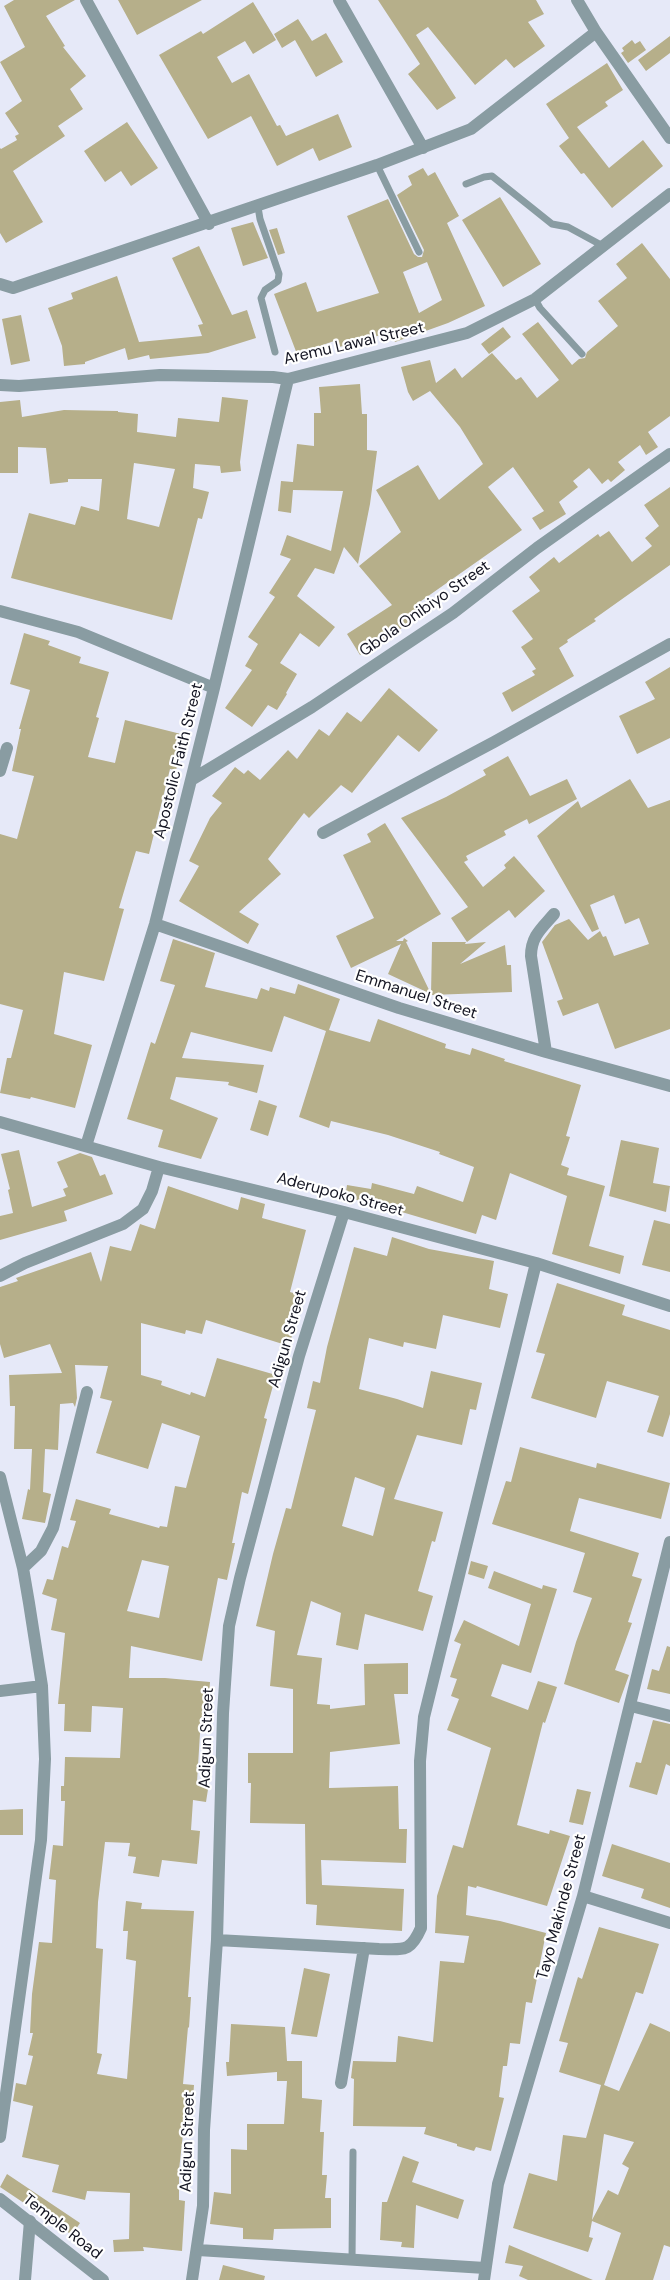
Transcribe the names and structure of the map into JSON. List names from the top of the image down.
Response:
{
  "streets": {
    "street": [
      "Aremu Lawal Street",
      "Gbola Onibiyo Street",
      "Apostolic Faith Street",
      "Emmanuel Street",
      "Aderupoko Street",
      "Adigun Street",
      "Tayo Makinde Street",
      "Temple Road"
    ]
  },
  "crossings": [
    ["Aremu Lawal Street", "Apostolic Faith Street"],
    ["Gbola Onibiyo Street", "Apostolic Faith Street"],
    ["Apostolic Faith Street", "Emmanuel Street"],
    ["Apostolic Faith Street", "Aderupoko Street"],
    ["Aderupoko Street", "Adigun Street"]
  ]
}
